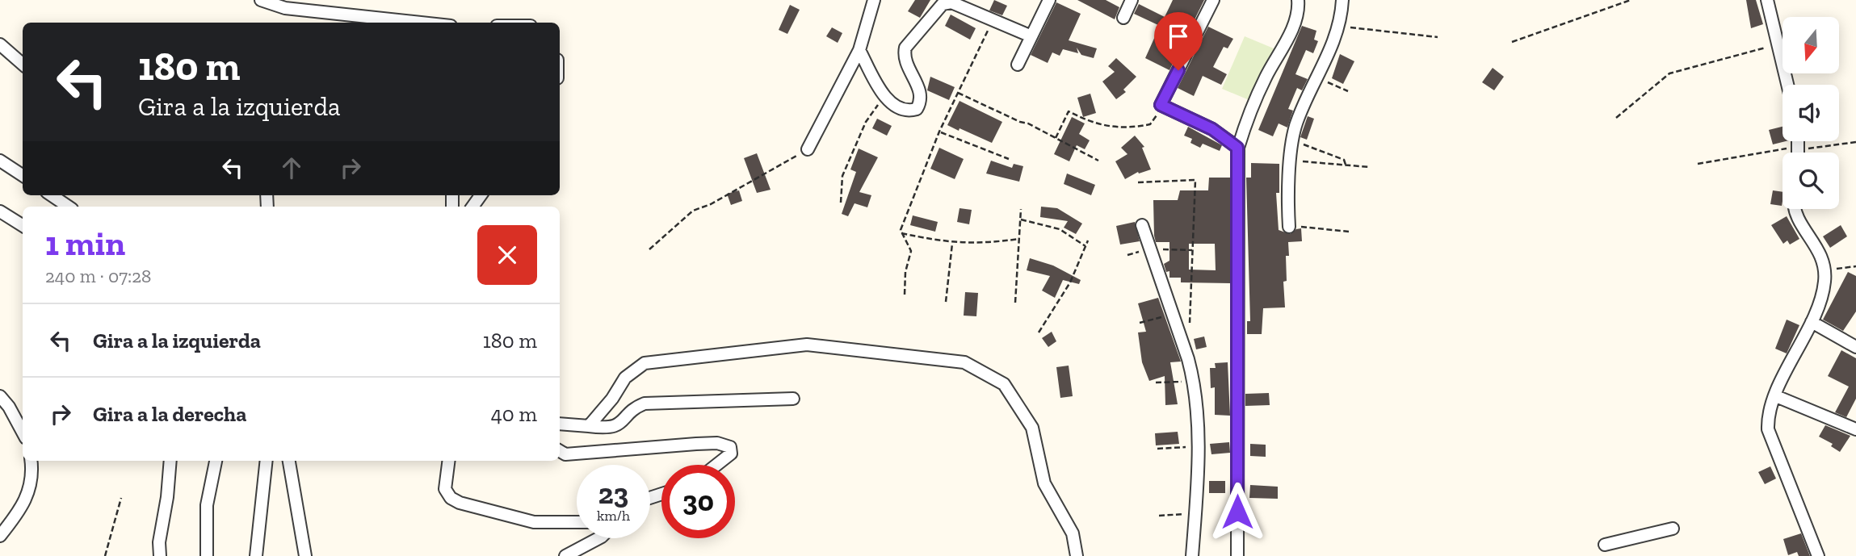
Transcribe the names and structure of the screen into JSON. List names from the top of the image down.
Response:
{
  "north": "bottom",
  "page": {
    "turn": ["180 m", "Gira a la izquierda"],
    "heading": ["1 min", "240 m · 07:28"],
    "list": [
      {
        "name": "Gira a la izquierda",
        "value": "180 m"
      },
      {
        "name": "Gira a la derecha",
        "value": "40 m"
      }
    ],
    "speed": "23 km/h",
    "limit": "30"
  }
}
